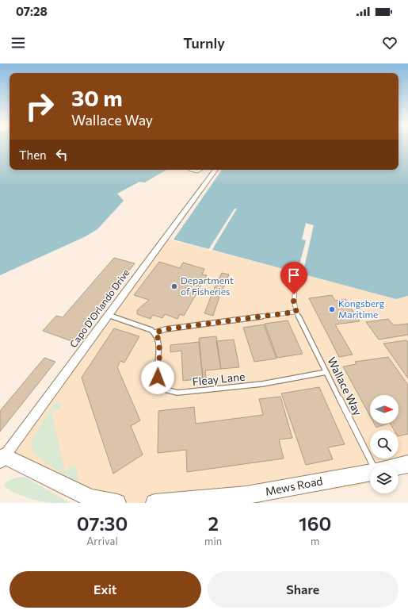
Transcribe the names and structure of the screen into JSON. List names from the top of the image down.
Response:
{
  "streets": {
    "street": ["Capo D'Orlando Drive", "Mews Road"],
    "lane": ["Fleay Lane", "Wallace Way"]
  },
  "crossings": [
    ["Fleay Lane", "Wallace Way"]
  ],
  "places": ["Department of Fisheries", "Kongsberg Maritime"],
  "north": "right",
  "page": {
    "status": "07:28",
    "header": "Turnly",
    "turn": ["30 m", "Wallace Way"],
    "then": "Then",
    "eta": [
      "07:30",
      "Arrival",
      "2",
      "min",
      "160",
      "m"
    ],
    "buttons": ["Exit", "Share"]
  }
}
